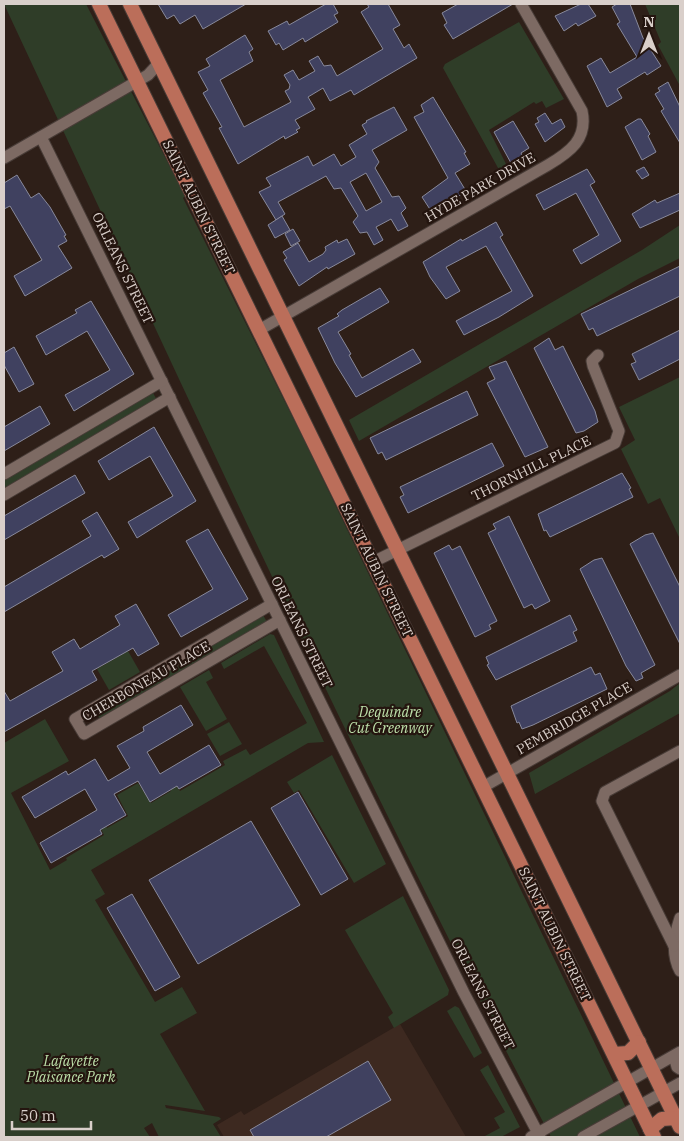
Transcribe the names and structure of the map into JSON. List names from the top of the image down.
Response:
{
  "streets": {
    "main road": ["SAINT AUBIN STREET"],
    "street": [
      "HYDE PARK DRIVE",
      "ORLEANS STREET",
      "THORNHILL PLACE",
      "CHERBONEAU PLACE",
      "PEMBRIDGE PLACE"
    ]
  },
  "crossings": [
    ["HYDE PARK DRIVE", "SAINT AUBIN STREET"],
    ["SAINT AUBIN STREET", "THORNHILL PLACE"],
    ["SAINT AUBIN STREET", "PEMBRIDGE PLACE"],
    ["ORLEANS STREET", "CHERBONEAU PLACE"]
  ],
  "parks": ["Dequindre Cut Greenway", "Lafayette Plaisance Park"],
  "scale_bar": "50 m",
  "north": "top"
}
